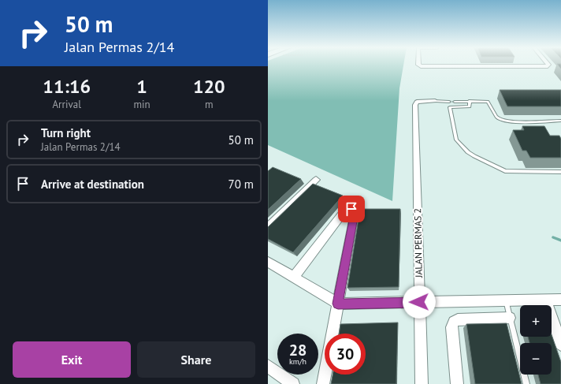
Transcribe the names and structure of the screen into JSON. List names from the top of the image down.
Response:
{
  "streets": {
    "street": ["JALAN PERMAS 2"]
  },
  "page": {
    "turn": ["50 m", "Jalan Permas 2/14"],
    "eta": [
      "11:16",
      "Arrival",
      "1",
      "min",
      "120",
      "m"
    ],
    "list": [
      {
        "name": "Turn right",
        "note": "Jalan Permas 2/14",
        "value": "50 m"
      },
      {
        "name": "Arrive at destination",
        "value": "70 m"
      }
    ],
    "map_buttons": ["+", "−"],
    "speed": "28 km/h",
    "limit": "30",
    "buttons": ["Exit", "Share"]
  }
}
